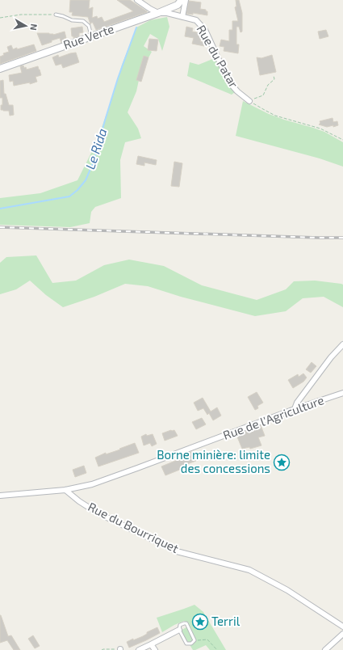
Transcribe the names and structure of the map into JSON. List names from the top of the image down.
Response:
{
  "streets": {
    "street": [
      "Rue Verte",
      "Rue du Patar",
      "Rue de l'Agriculture",
      "Rue du Bourriquet"
    ]
  },
  "crossings": [
    ["Rue Verte", "Rue du Patar"],
    ["Rue de l'Agriculture", "Rue du Bourriquet"]
  ],
  "water": ["Le Rida"],
  "places": {
    "place": ["Borne minière: limite des concessions", "Terril"]
  },
  "north": "right"
}
